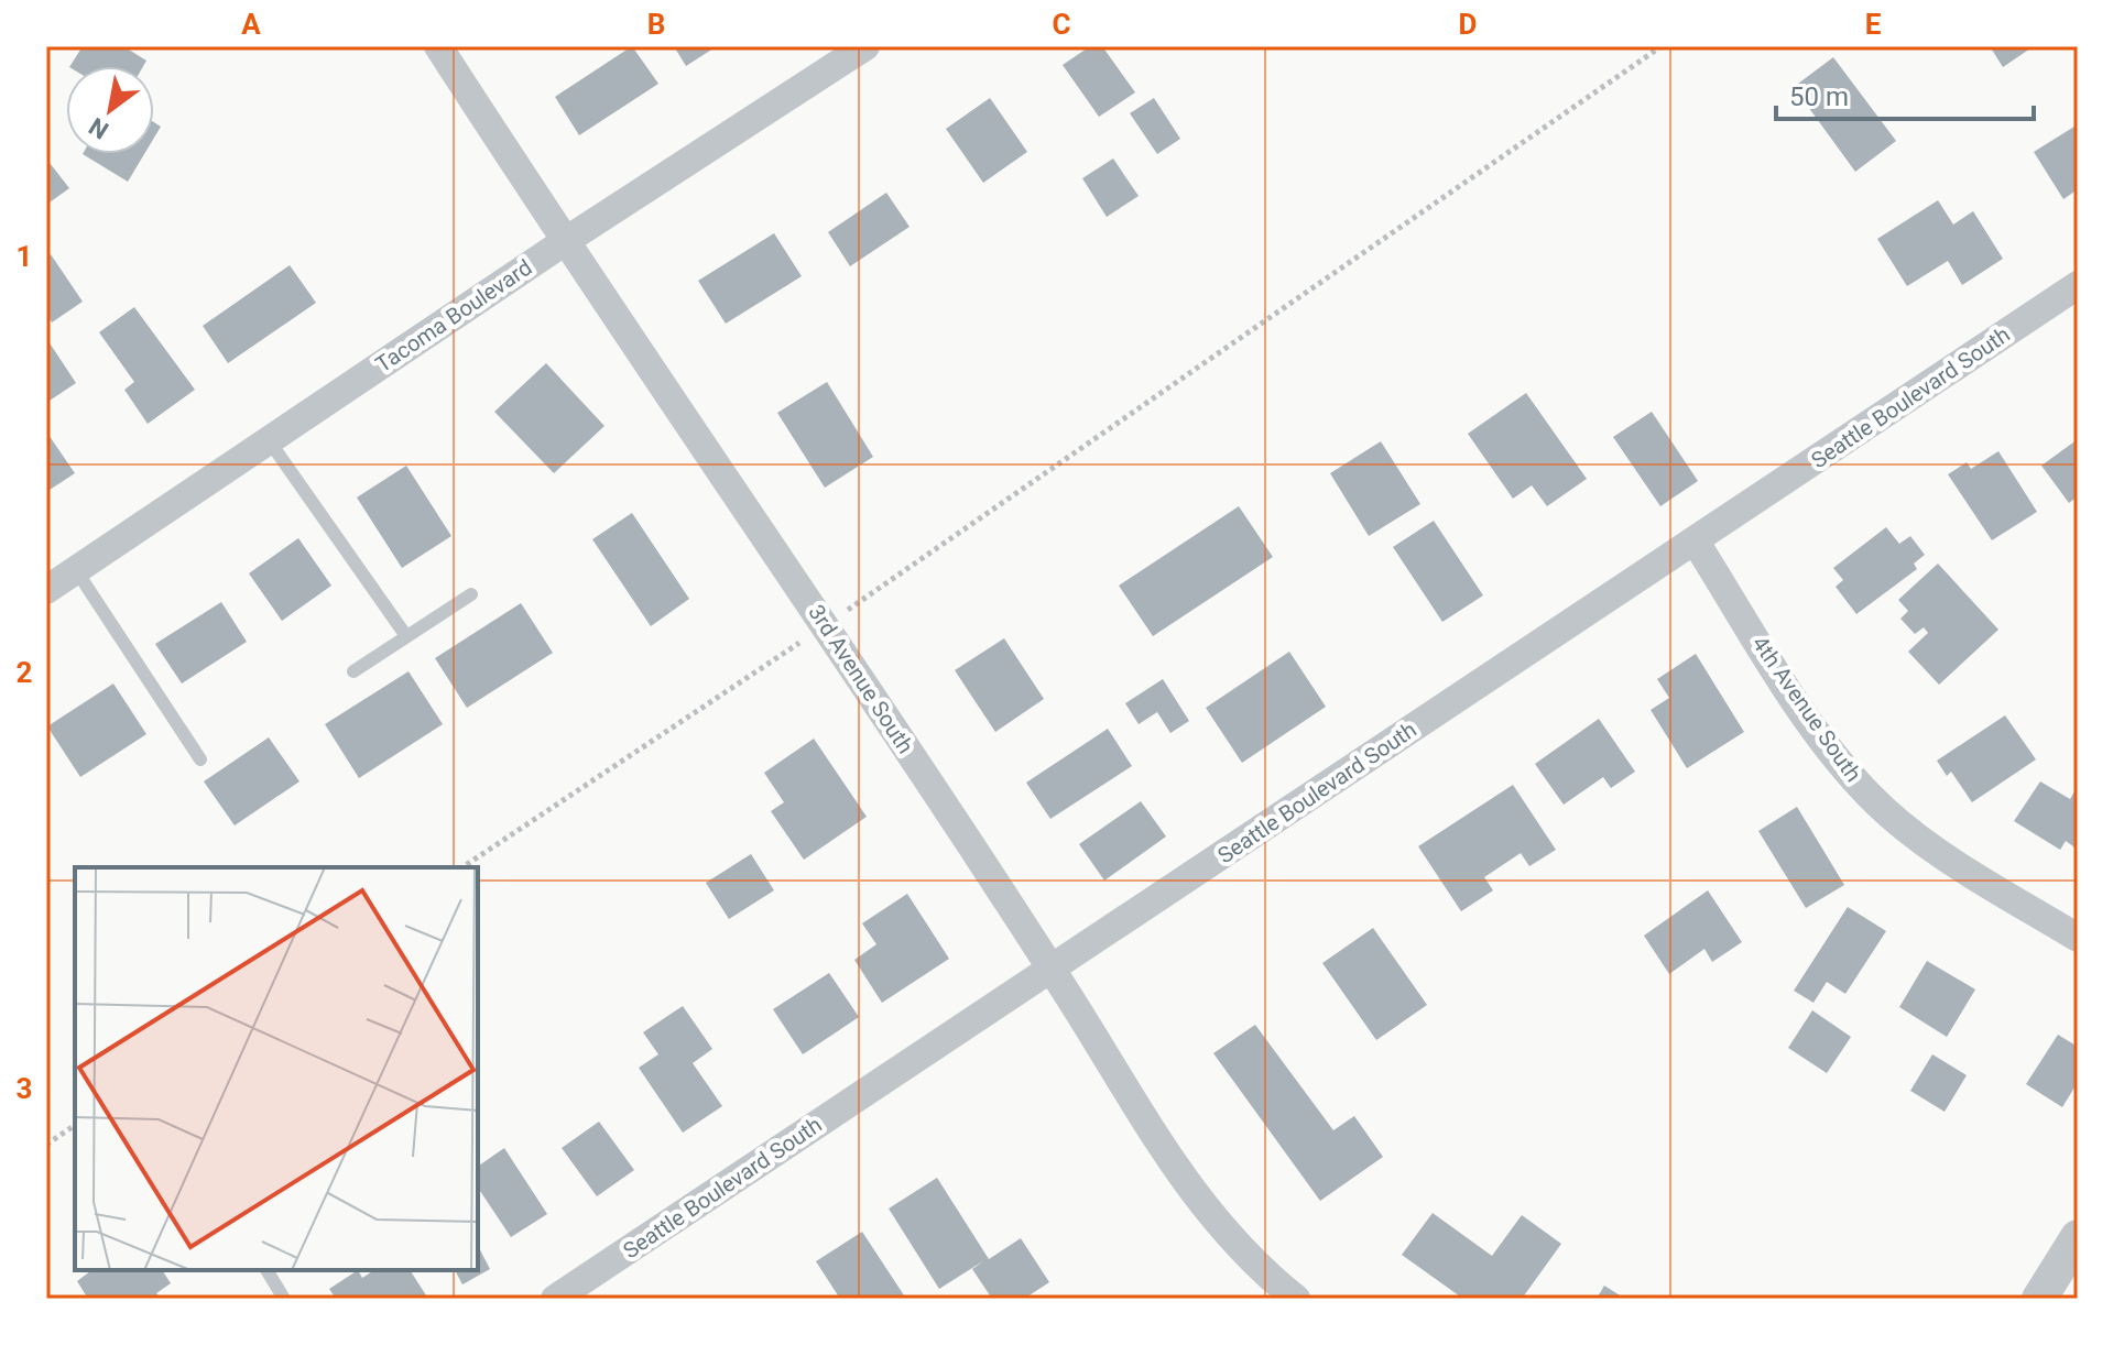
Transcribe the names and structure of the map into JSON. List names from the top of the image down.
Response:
{
  "streets": {
    "street": [
      "Tacoma Boulevard",
      "Seattle Boulevard South",
      "3rd Avenue South",
      "4th Avenue South"
    ]
  },
  "crossings": [
    ["Tacoma Boulevard", "3rd Avenue South"],
    ["Seattle Boulevard South", "3rd Avenue South"],
    ["Seattle Boulevard South", "4th Avenue South"]
  ],
  "scale_bar": "50 m",
  "north": "bottom left",
  "grid": {
    "columns": [
      "A",
      "B",
      "C",
      "D",
      "E"
    ],
    "rows": ["1", "2", "3"]
  }
}
